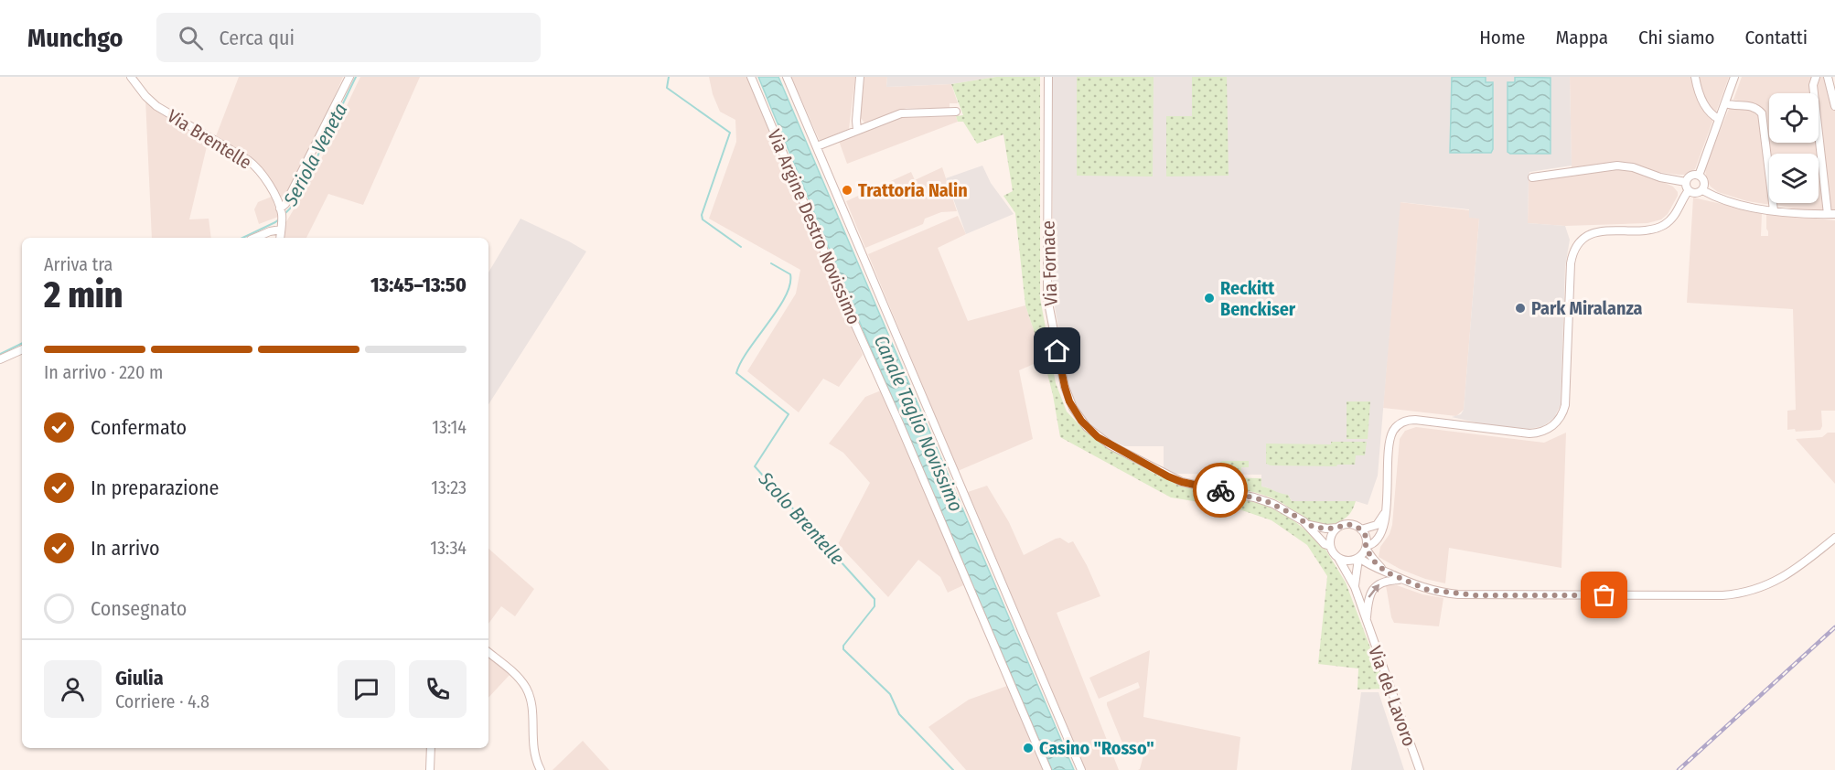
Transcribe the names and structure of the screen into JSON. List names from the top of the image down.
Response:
{
  "streets": {
    "street": [
      "Via Brentelle",
      "Via Argine Destro Novissimo",
      "Via Fornace",
      "Via del Lavoro"
    ]
  },
  "crossings": [
    ["Via Fornace", "Via del Lavoro"]
  ],
  "water": ["Seriola Veneta", "Canale Taglio Novissimo", "Scolo Brentelle"],
  "places": [
    "Trattoria Nalin",
    "Reckitt Benckiser",
    "Park Miralanza",
    "Casino \"Rosso\""
  ],
  "page": {
    "header": "Munchgo",
    "search": "Cerca qui",
    "nav": [
      "Home",
      "Mappa",
      "Chi siamo",
      "Contatti"
    ],
    "heading": ["2 min", "Arriva tra", "13:45–13:50"],
    "panel": ["Giulia", "Corriere · 4.8"],
    "bar": "In arrivo · 220 m",
    "list": [
      ["Confermato", "13:14"],
      ["In preparazione", "13:23"],
      ["In arrivo", "13:34"],
      "Consegnato"
    ]
  }
}
